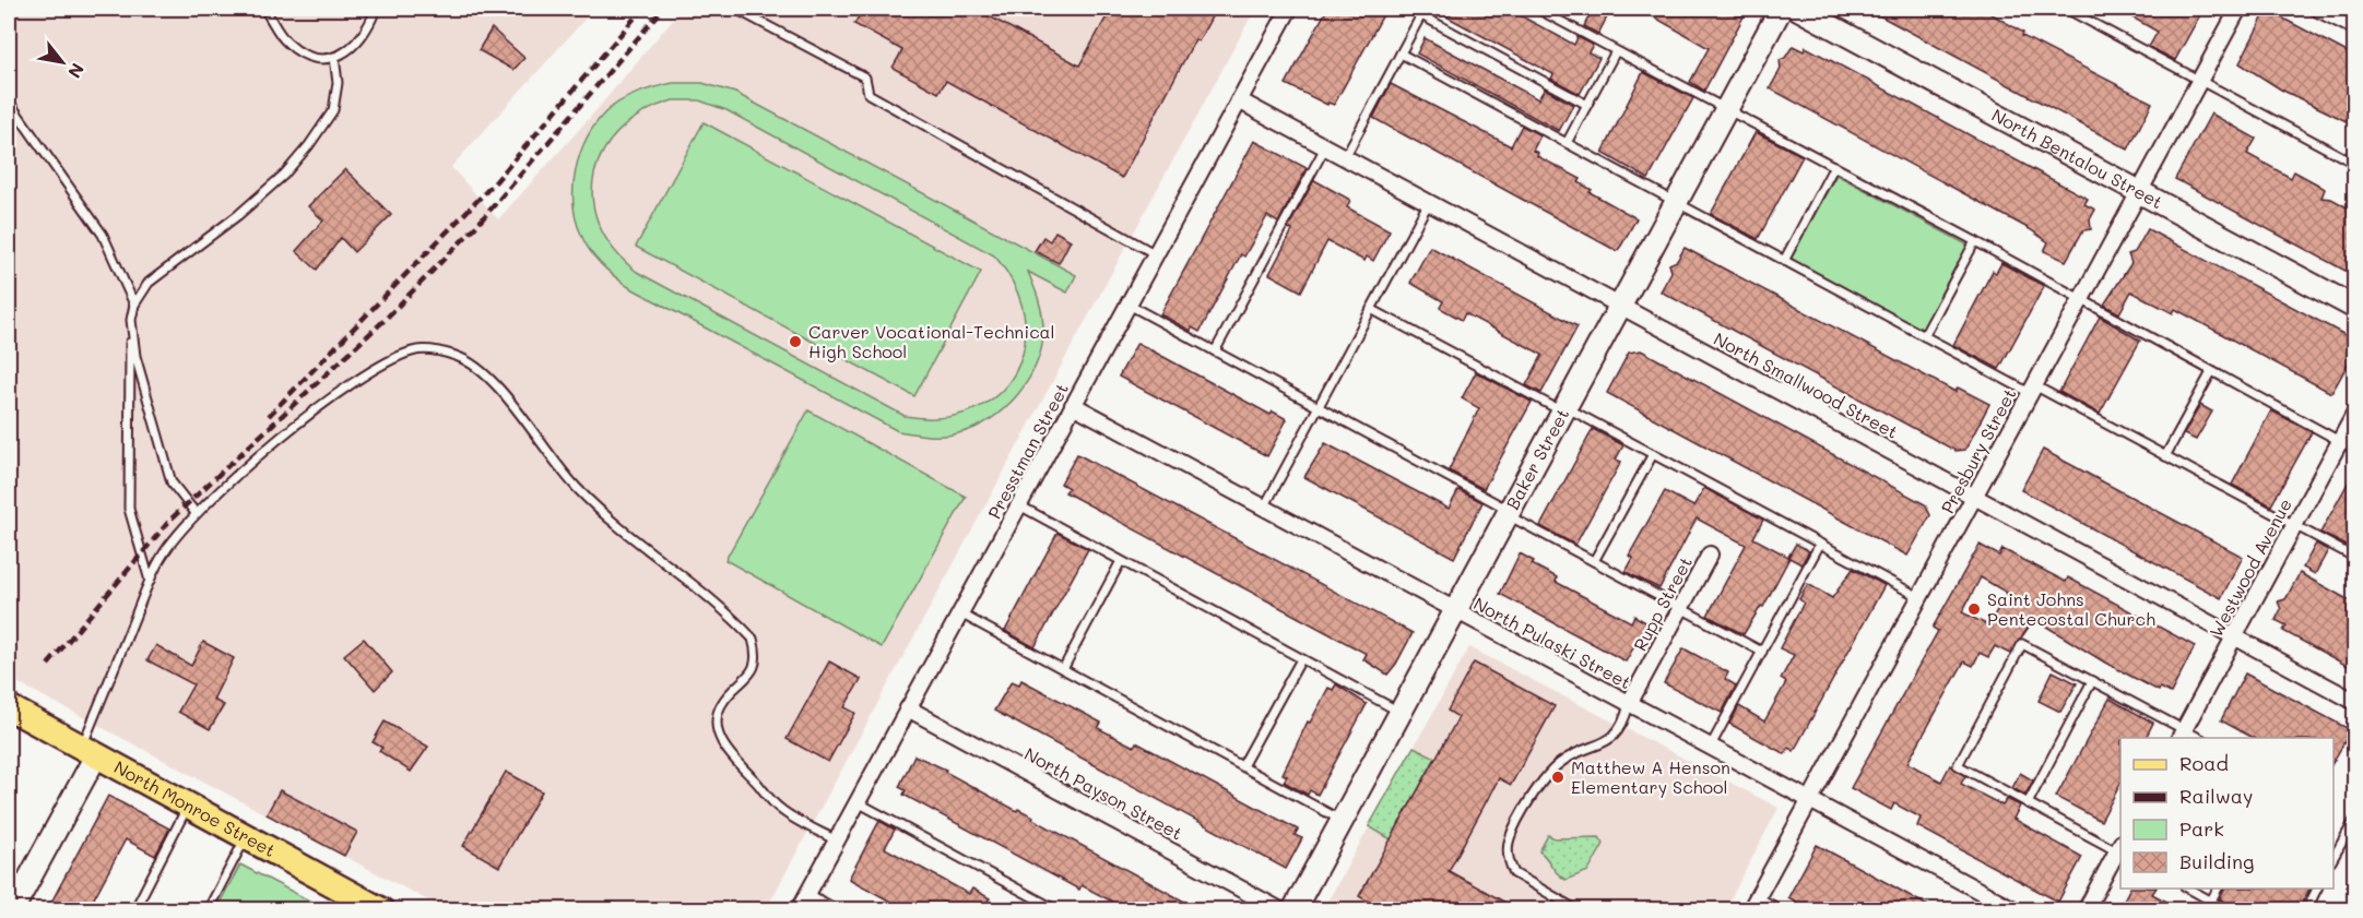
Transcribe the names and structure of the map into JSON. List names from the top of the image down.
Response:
{
  "streets": {
    "main road": ["North Monroe Street"],
    "street": [
      "North Bentalou Street",
      "North Smallwood Street",
      "Presstman Street",
      "Presbury Street",
      "Baker Street",
      "Westwood Avenue",
      "Rupp Street",
      "North Pulaski Street",
      "North Payson Street"
    ]
  },
  "crossings": [
    ["North Bentalou Street", "Presbury Street"],
    ["North Smallwood Street", "Presstman Street"],
    ["North Smallwood Street", "Presbury Street"],
    ["North Smallwood Street", "Baker Street"],
    ["North Smallwood Street", "Westwood Avenue"],
    ["Presstman Street", "North Pulaski Street"],
    ["Presstman Street", "North Payson Street"],
    ["Presbury Street", "North Pulaski Street"],
    ["Baker Street", "North Pulaski Street"],
    ["Rupp Street", "North Pulaski Street"]
  ],
  "places": ["Carver Vocational-Technical High School", "Saint Johns Pentecostal Church", "Matthew A Henson Elementary School"],
  "legend": [
    "Road",
    "Railway",
    "Park",
    "Building"
  ],
  "north": "bottom right"
}
